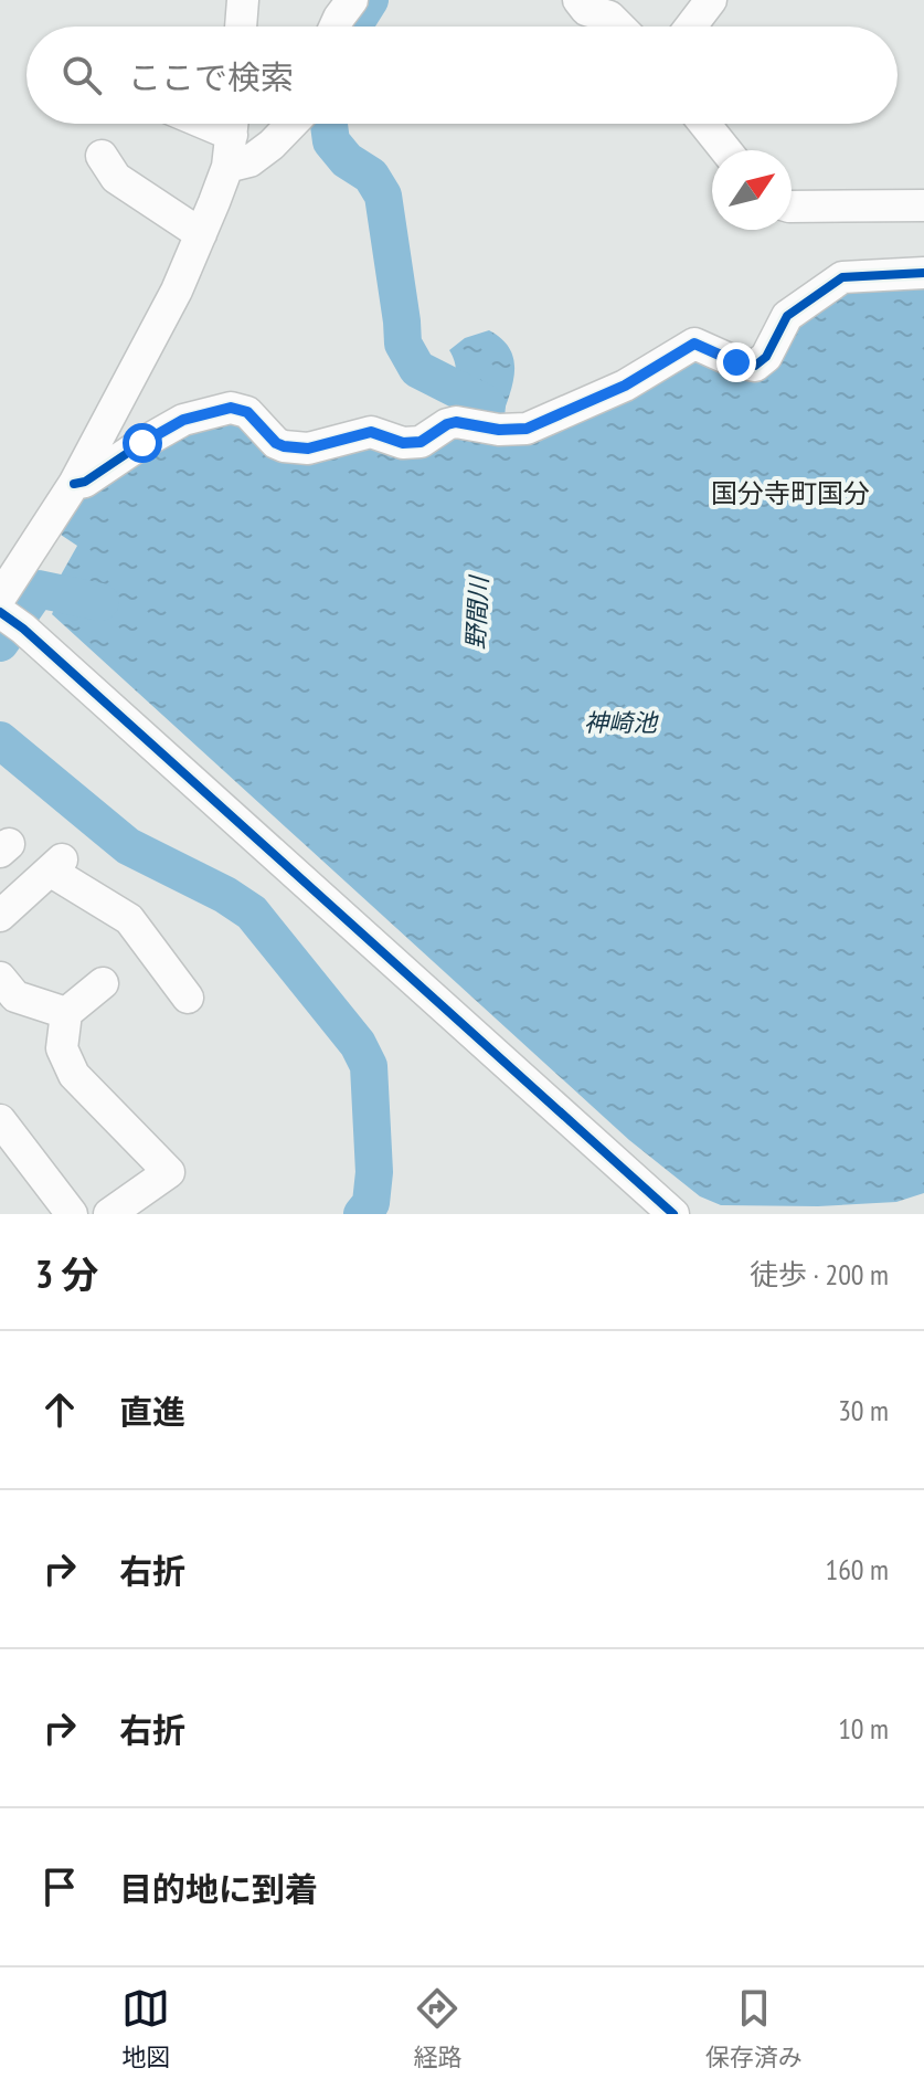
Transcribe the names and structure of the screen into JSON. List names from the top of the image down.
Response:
{
  "districts": ["国分寺町国分"],
  "water": ["野間川", "神崎池"],
  "north": "top right",
  "page": {
    "search": "ここで検索",
    "heading": ["3 分", "徒歩 · 200 m"],
    "list": [
      ["直進", "30 m"],
      ["右折", "160 m"],
      ["右折", "10 m"],
      "目的地に到着"
    ],
    "nav": ["地図", "経路", "保存済み"]
  }
}
